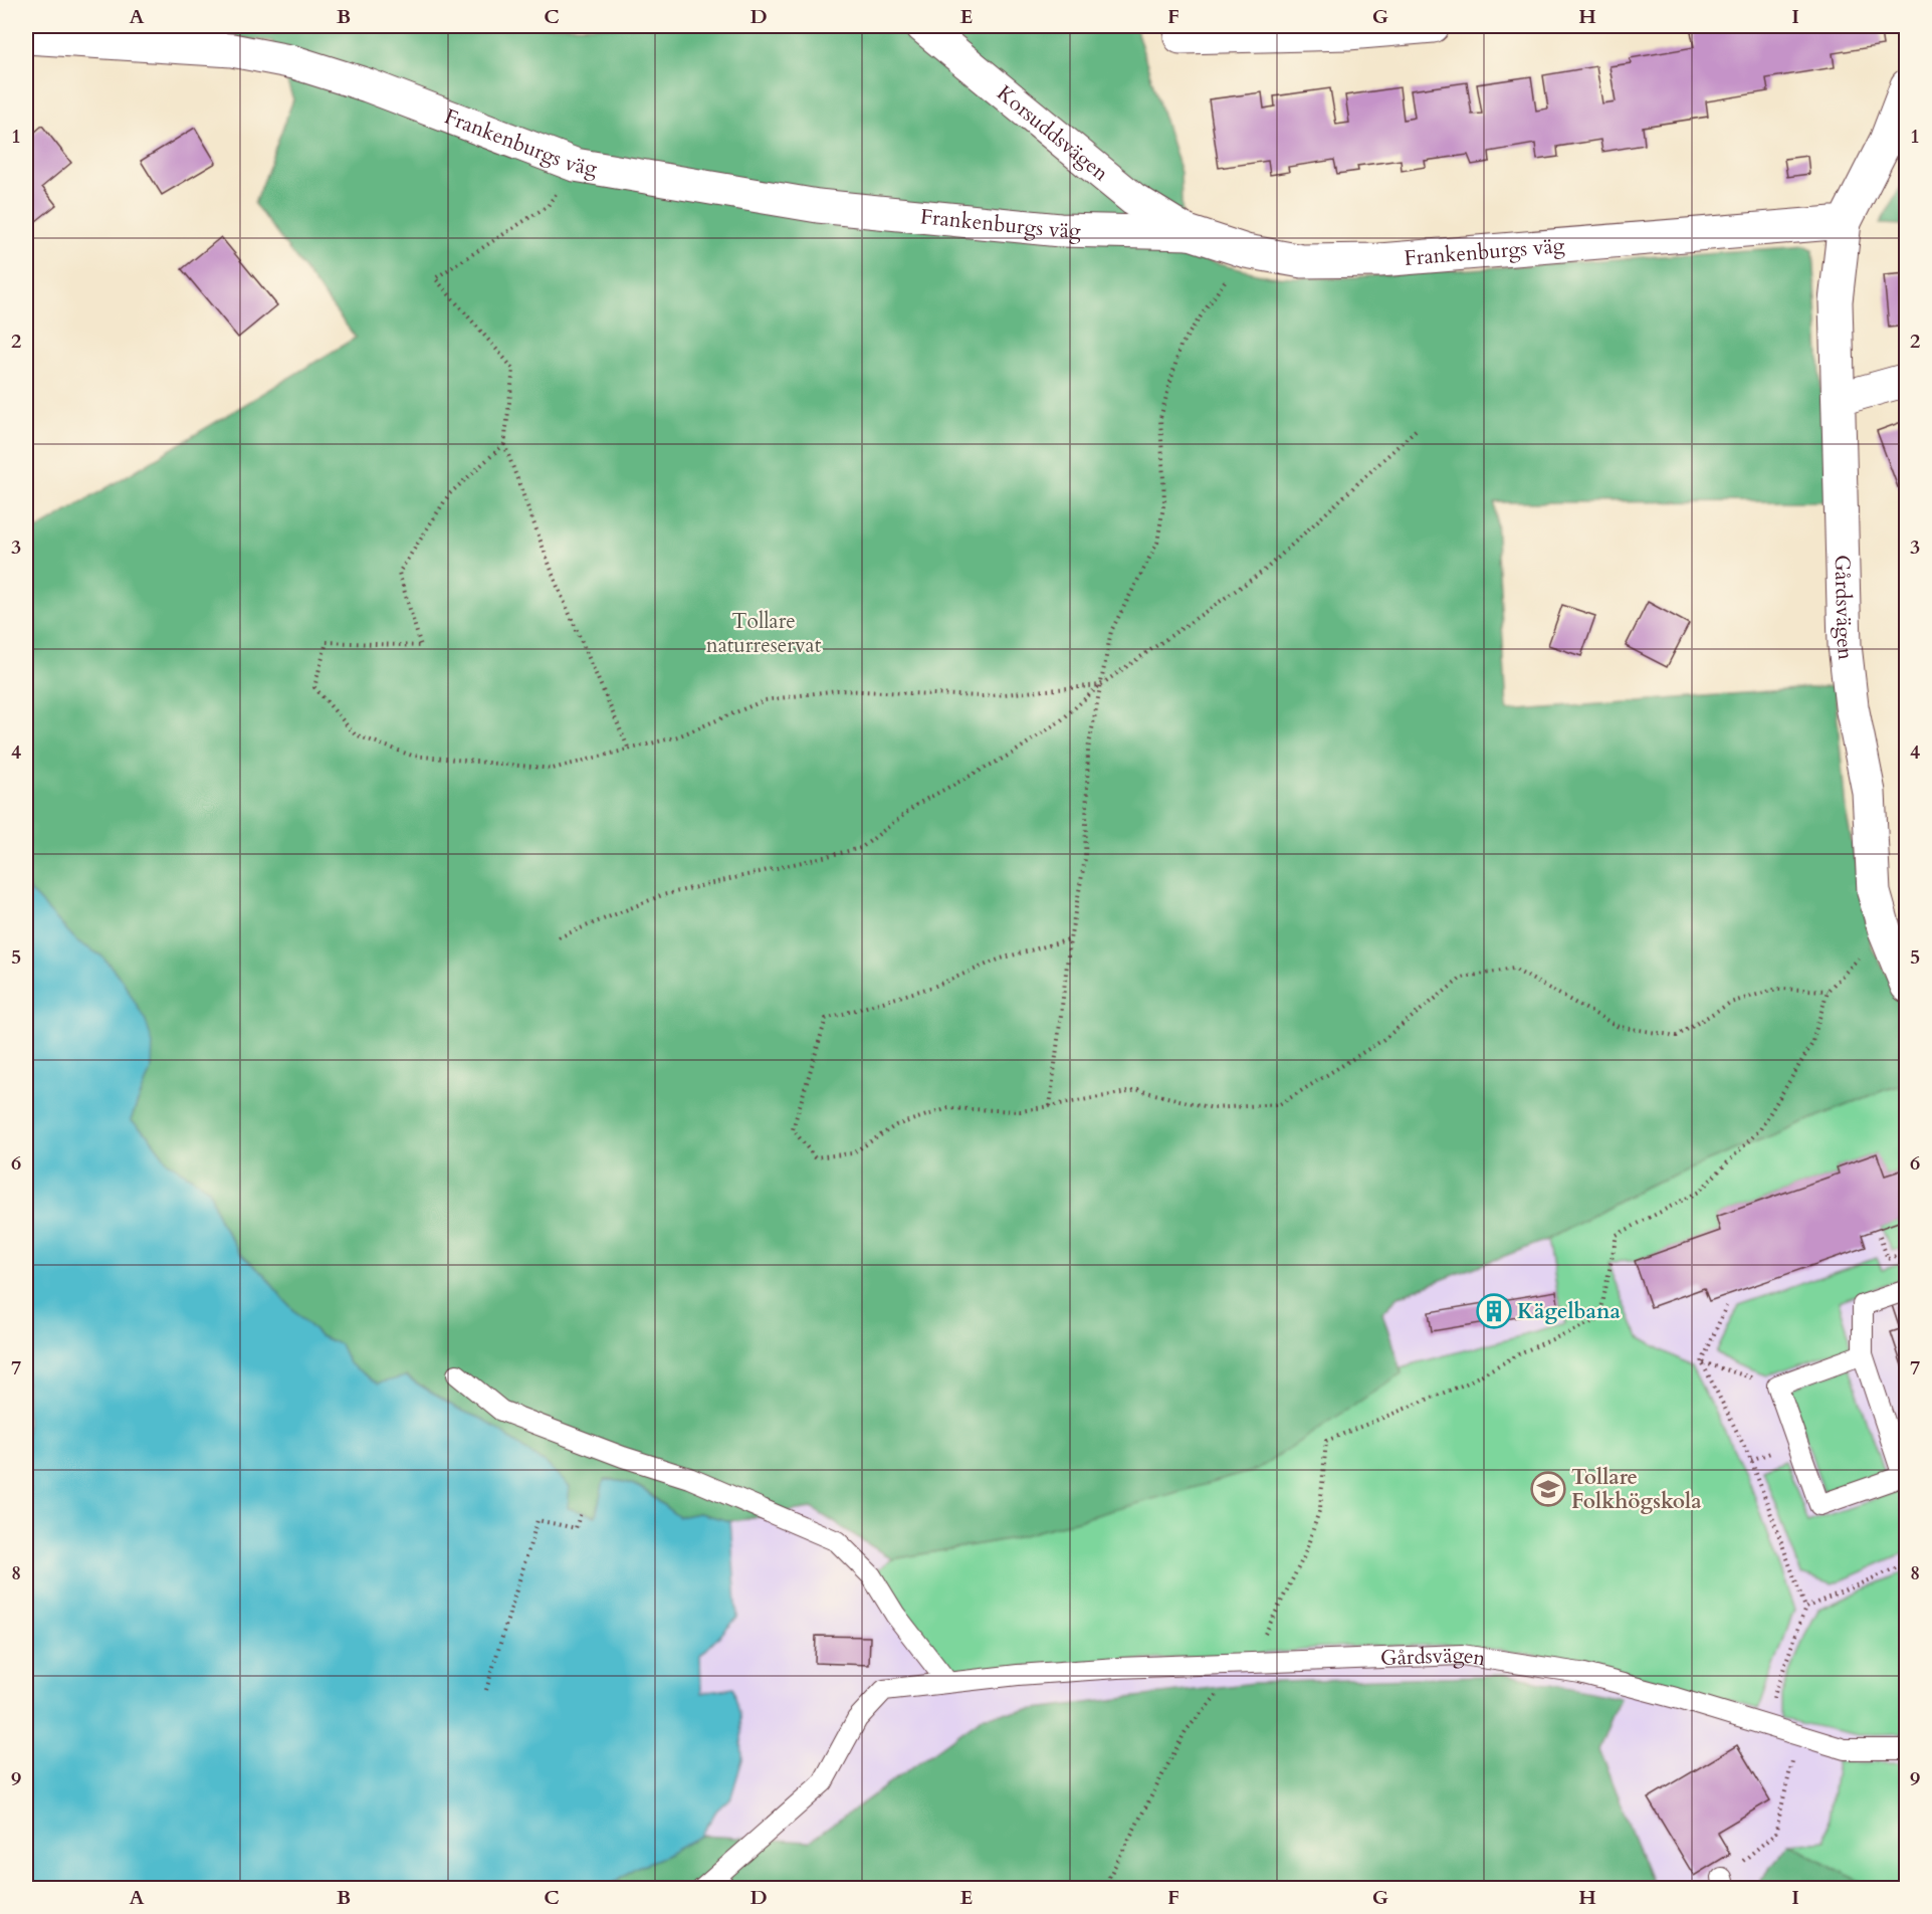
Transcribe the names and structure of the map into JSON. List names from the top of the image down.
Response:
{
  "streets": {
    "street": ["Korsuddsvägen", "Frankenburgs väg", "Gårdsvägen"]
  },
  "crossings": [
    ["Korsuddsvägen", "Frankenburgs väg"],
    ["Frankenburgs väg", "Gårdsvägen"]
  ],
  "parks": ["Tollare naturreservat"],
  "places": {
    "building": ["Kägelbana"],
    "school or university": ["Tollare Folkhögskola"]
  },
  "grid": {
    "columns": [
      "A",
      "B",
      "C",
      "D",
      "E",
      "F",
      "G",
      "H",
      "I"
    ],
    "rows": [
      "1",
      "2",
      "3",
      "4",
      "5",
      "6",
      "7",
      "8",
      "9"
    ]
  }
}
